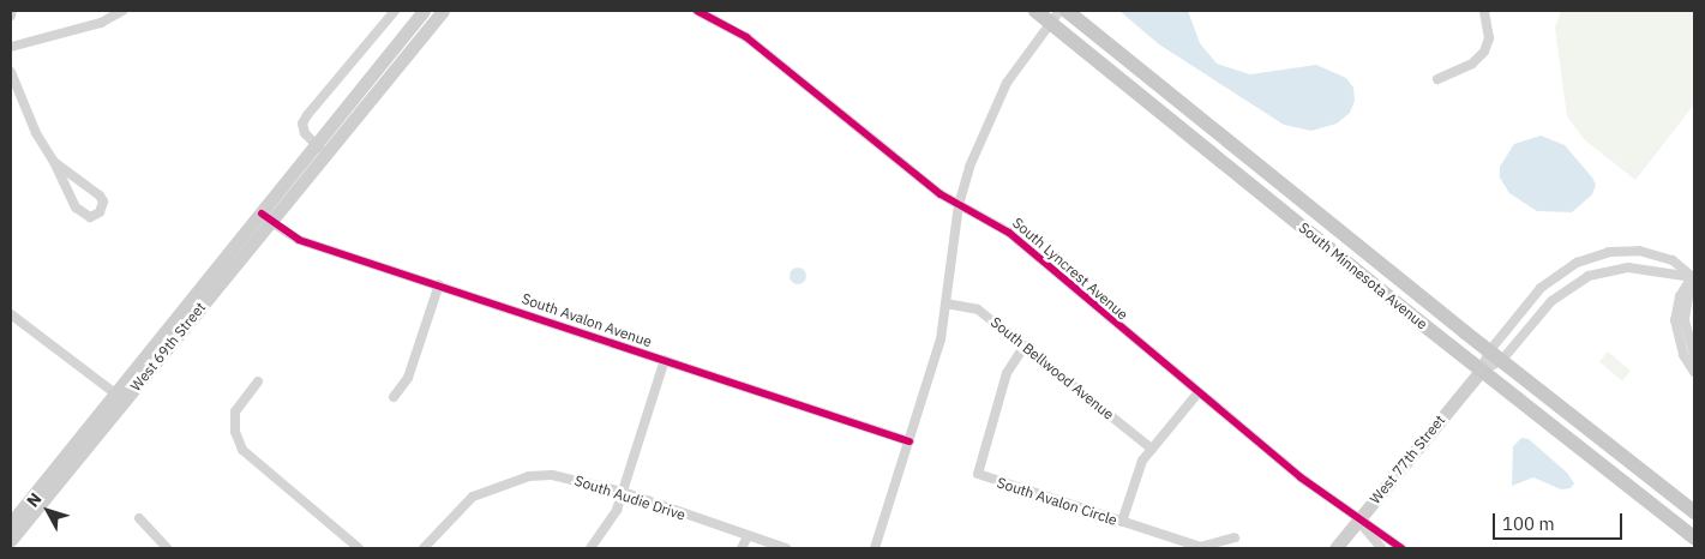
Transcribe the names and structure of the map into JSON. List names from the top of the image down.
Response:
{
  "streets": {
    "main road": ["South Minnesota Avenue", "West 69th Street", "West 77th Street"],
    "street": [
      "South Lyncrest Avenue",
      "South Avalon Avenue",
      "South Bellwood Avenue",
      "South Audie Drive",
      "South Avalon Circle"
    ]
  },
  "crossings": [
    ["South Lyncrest Avenue", "West 77th Street"],
    ["South Minnesota Avenue", "West 77th Street"],
    ["South Avalon Avenue", "West 69th Street"],
    ["South Bellwood Avenue", "South Avalon Circle"]
  ],
  "scale_bar": "100 m",
  "north": "top left"
}
